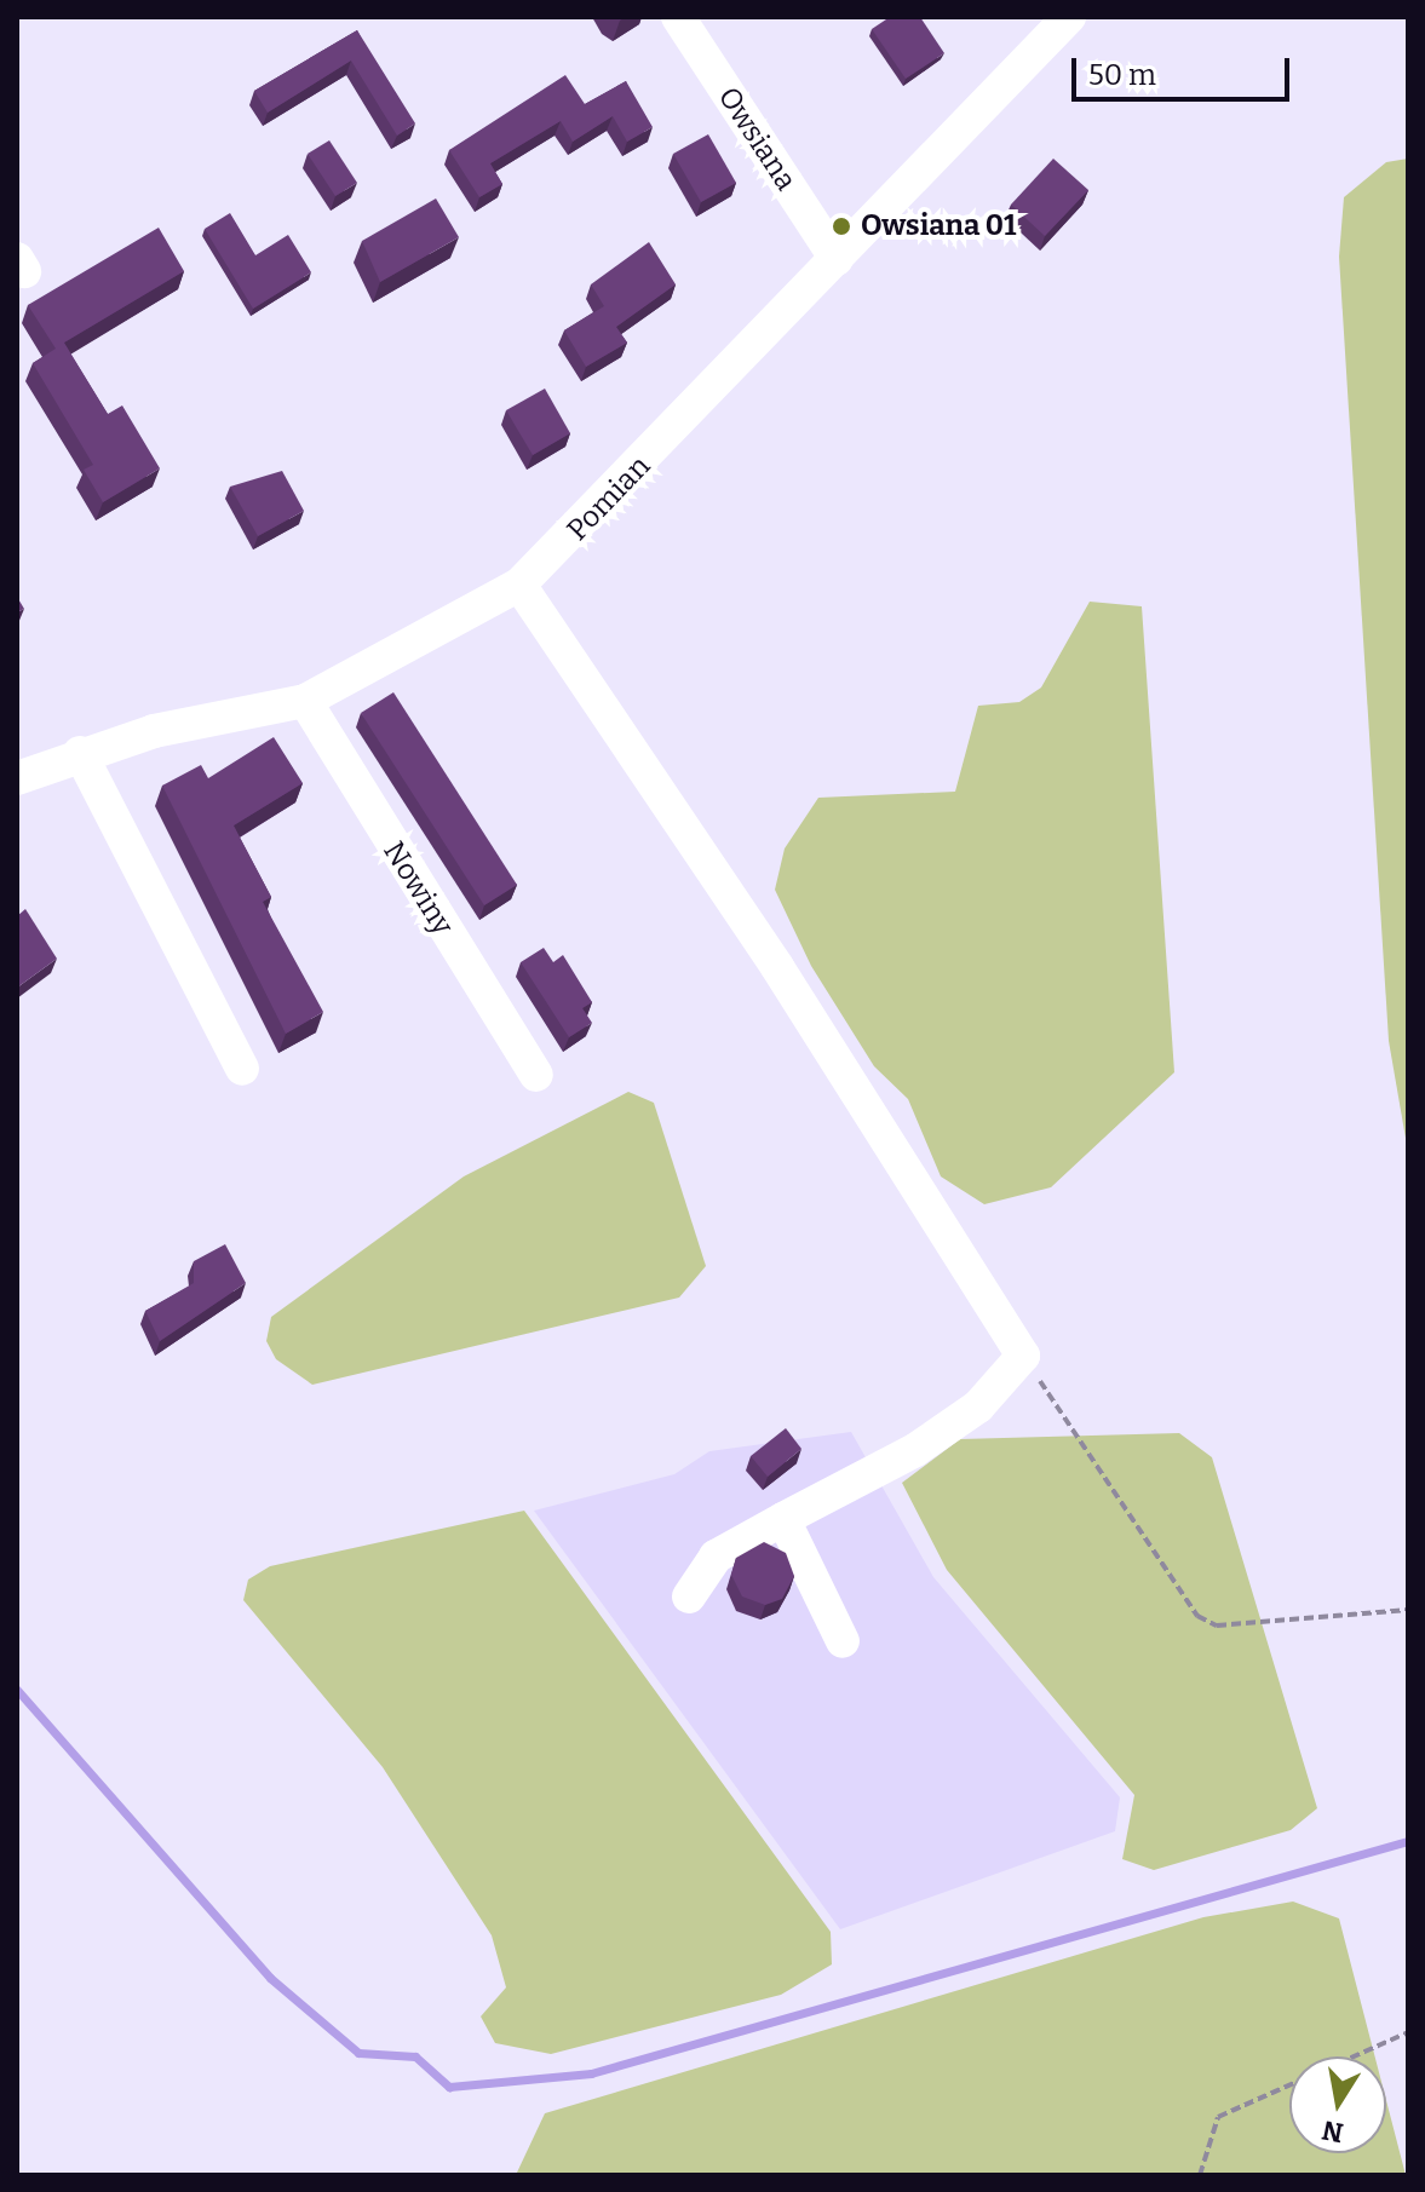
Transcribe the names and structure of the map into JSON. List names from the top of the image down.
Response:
{
  "streets": {
    "street": ["Owsiana", "Pomian", "Nowiny"]
  },
  "crossings": [
    ["Owsiana", "Pomian"],
    ["Pomian", "Nowiny"]
  ],
  "places": ["Owsiana 01"],
  "scale_bar": "50 m",
  "north": "bottom"
}
